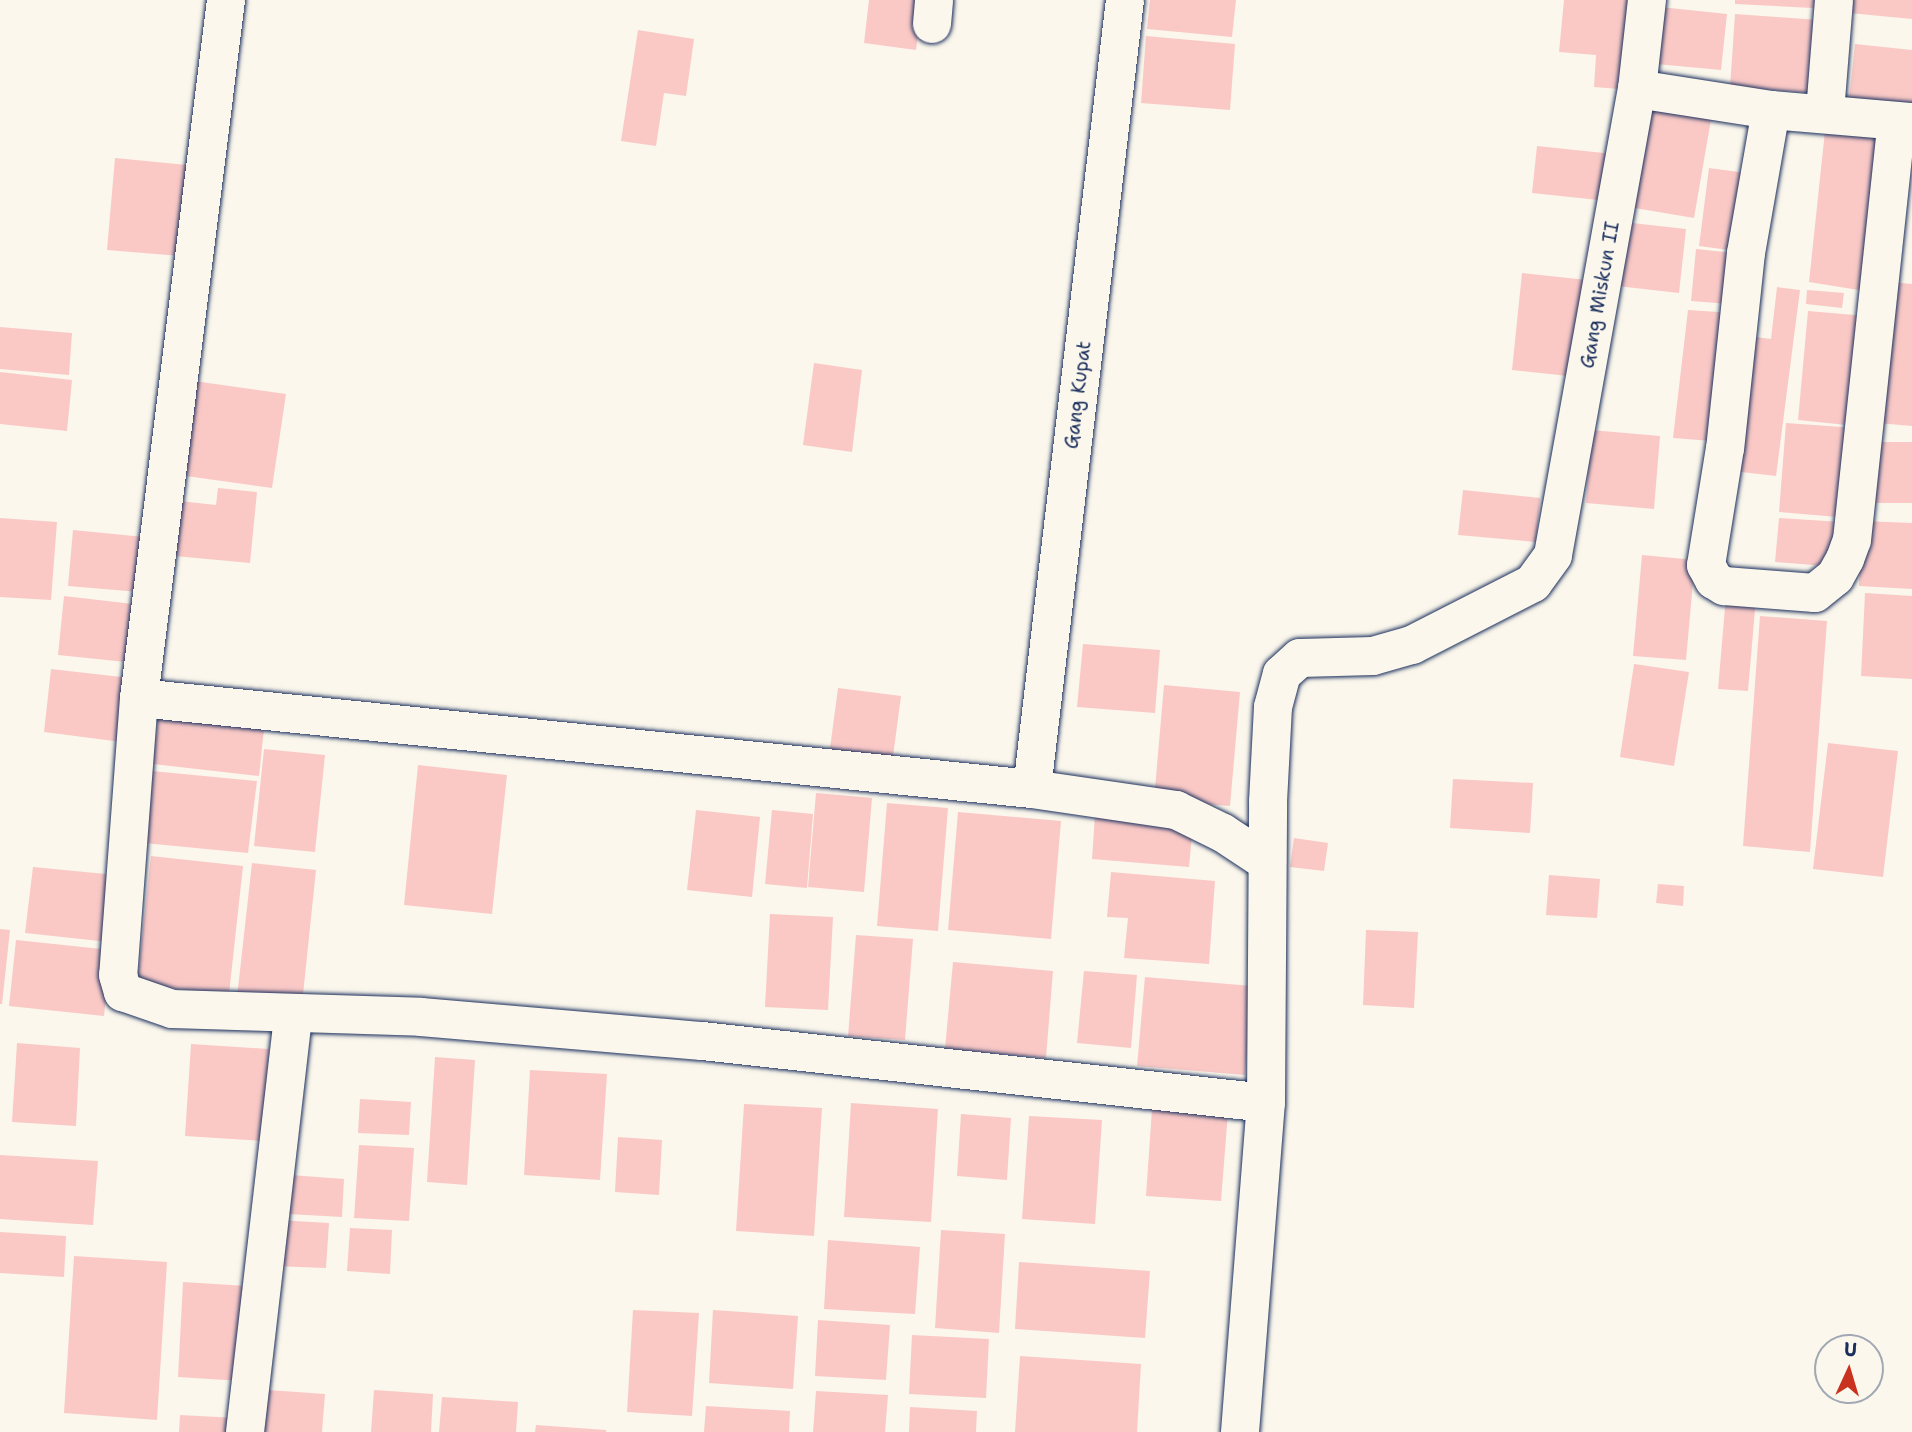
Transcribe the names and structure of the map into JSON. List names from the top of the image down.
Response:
{
  "streets": {
    "street": ["Gang Miskun II", "Gang Kupat"]
  },
  "north": "top"
}
